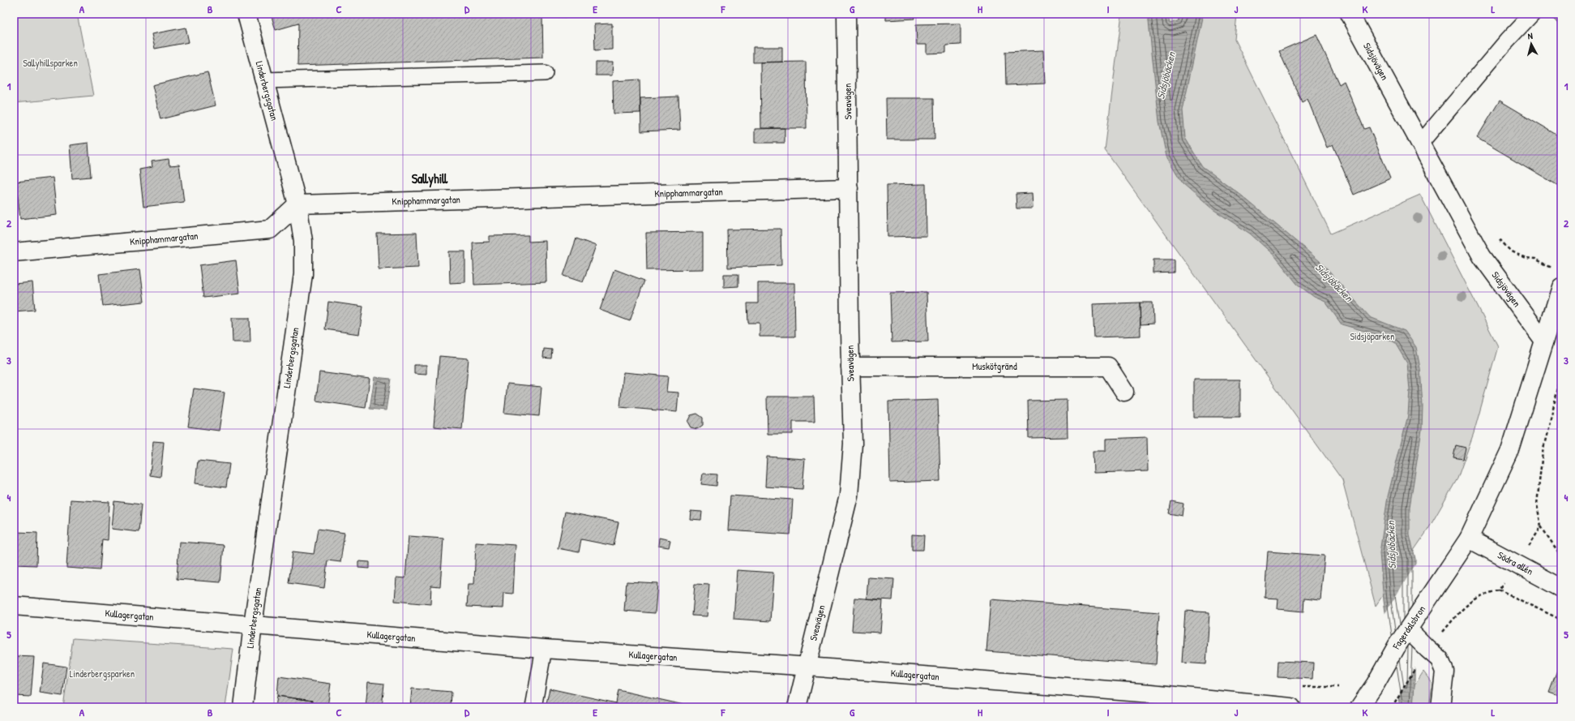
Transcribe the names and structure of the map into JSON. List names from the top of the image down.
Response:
{
  "streets": {
    "street": [
      "Sidsjövägen",
      "Linderbergsgatan",
      "Sveavägen",
      "Knipphammargatan",
      "Muskötgränd",
      "Södra allén",
      "Kullagergatan",
      "Fagerdalsbron"
    ]
  },
  "crossings": [
    ["Linderbergsgatan", "Knipphammargatan"],
    ["Linderbergsgatan", "Kullagergatan"],
    ["Sveavägen", "Knipphammargatan"],
    ["Sveavägen", "Muskötgränd"],
    ["Sveavägen", "Kullagergatan"],
    ["Södra allén", "Fagerdalsbron"]
  ],
  "districts": ["Sallyhill"],
  "water": ["Sidsjöbäcken"],
  "parks": ["Sallyhillsparken", "Sidsjöparken", "Linderbergsparken"],
  "north": "top",
  "grid": {
    "columns": [
      "A",
      "B",
      "C",
      "D",
      "E",
      "F",
      "G",
      "H",
      "I",
      "J",
      "K",
      "L"
    ],
    "rows": [
      "1",
      "2",
      "3",
      "4",
      "5"
    ]
  }
}
